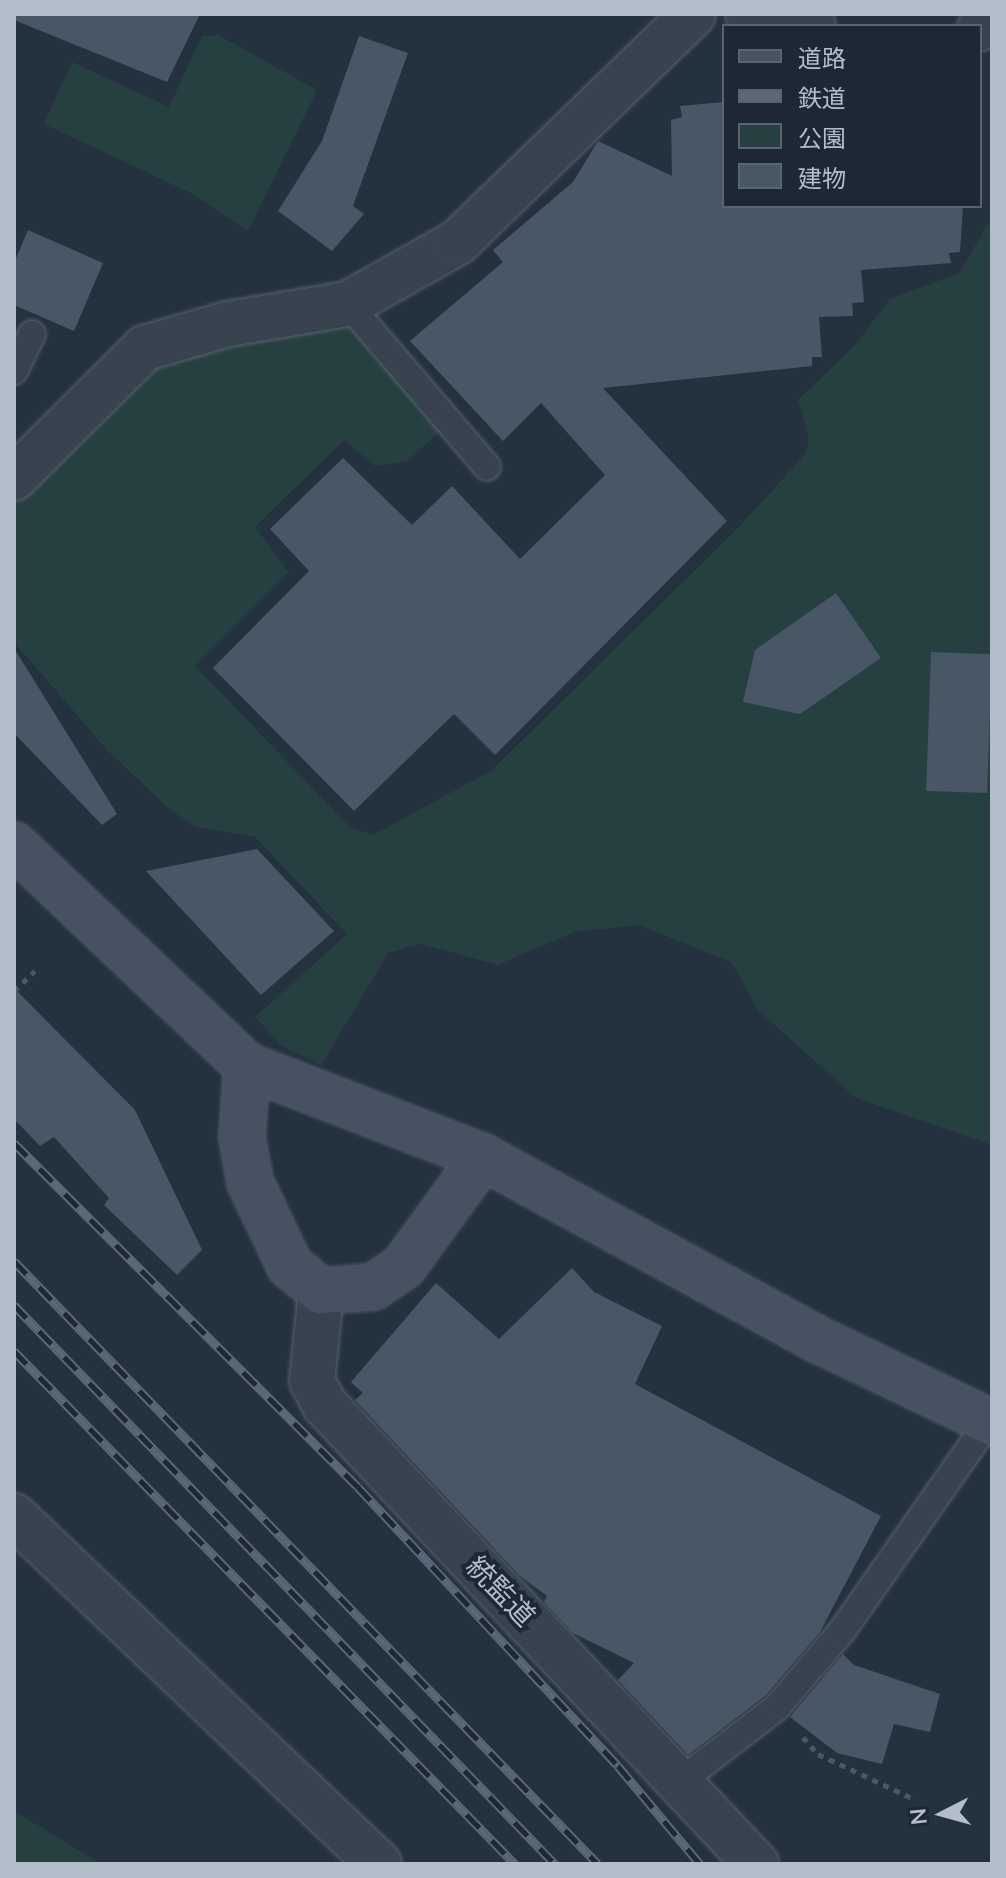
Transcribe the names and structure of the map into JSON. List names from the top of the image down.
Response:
{
  "streets": {
    "street": ["統監道"]
  },
  "legend": [
    "道路",
    "鉄道",
    "公園",
    "建物"
  ],
  "north": "left"
}
